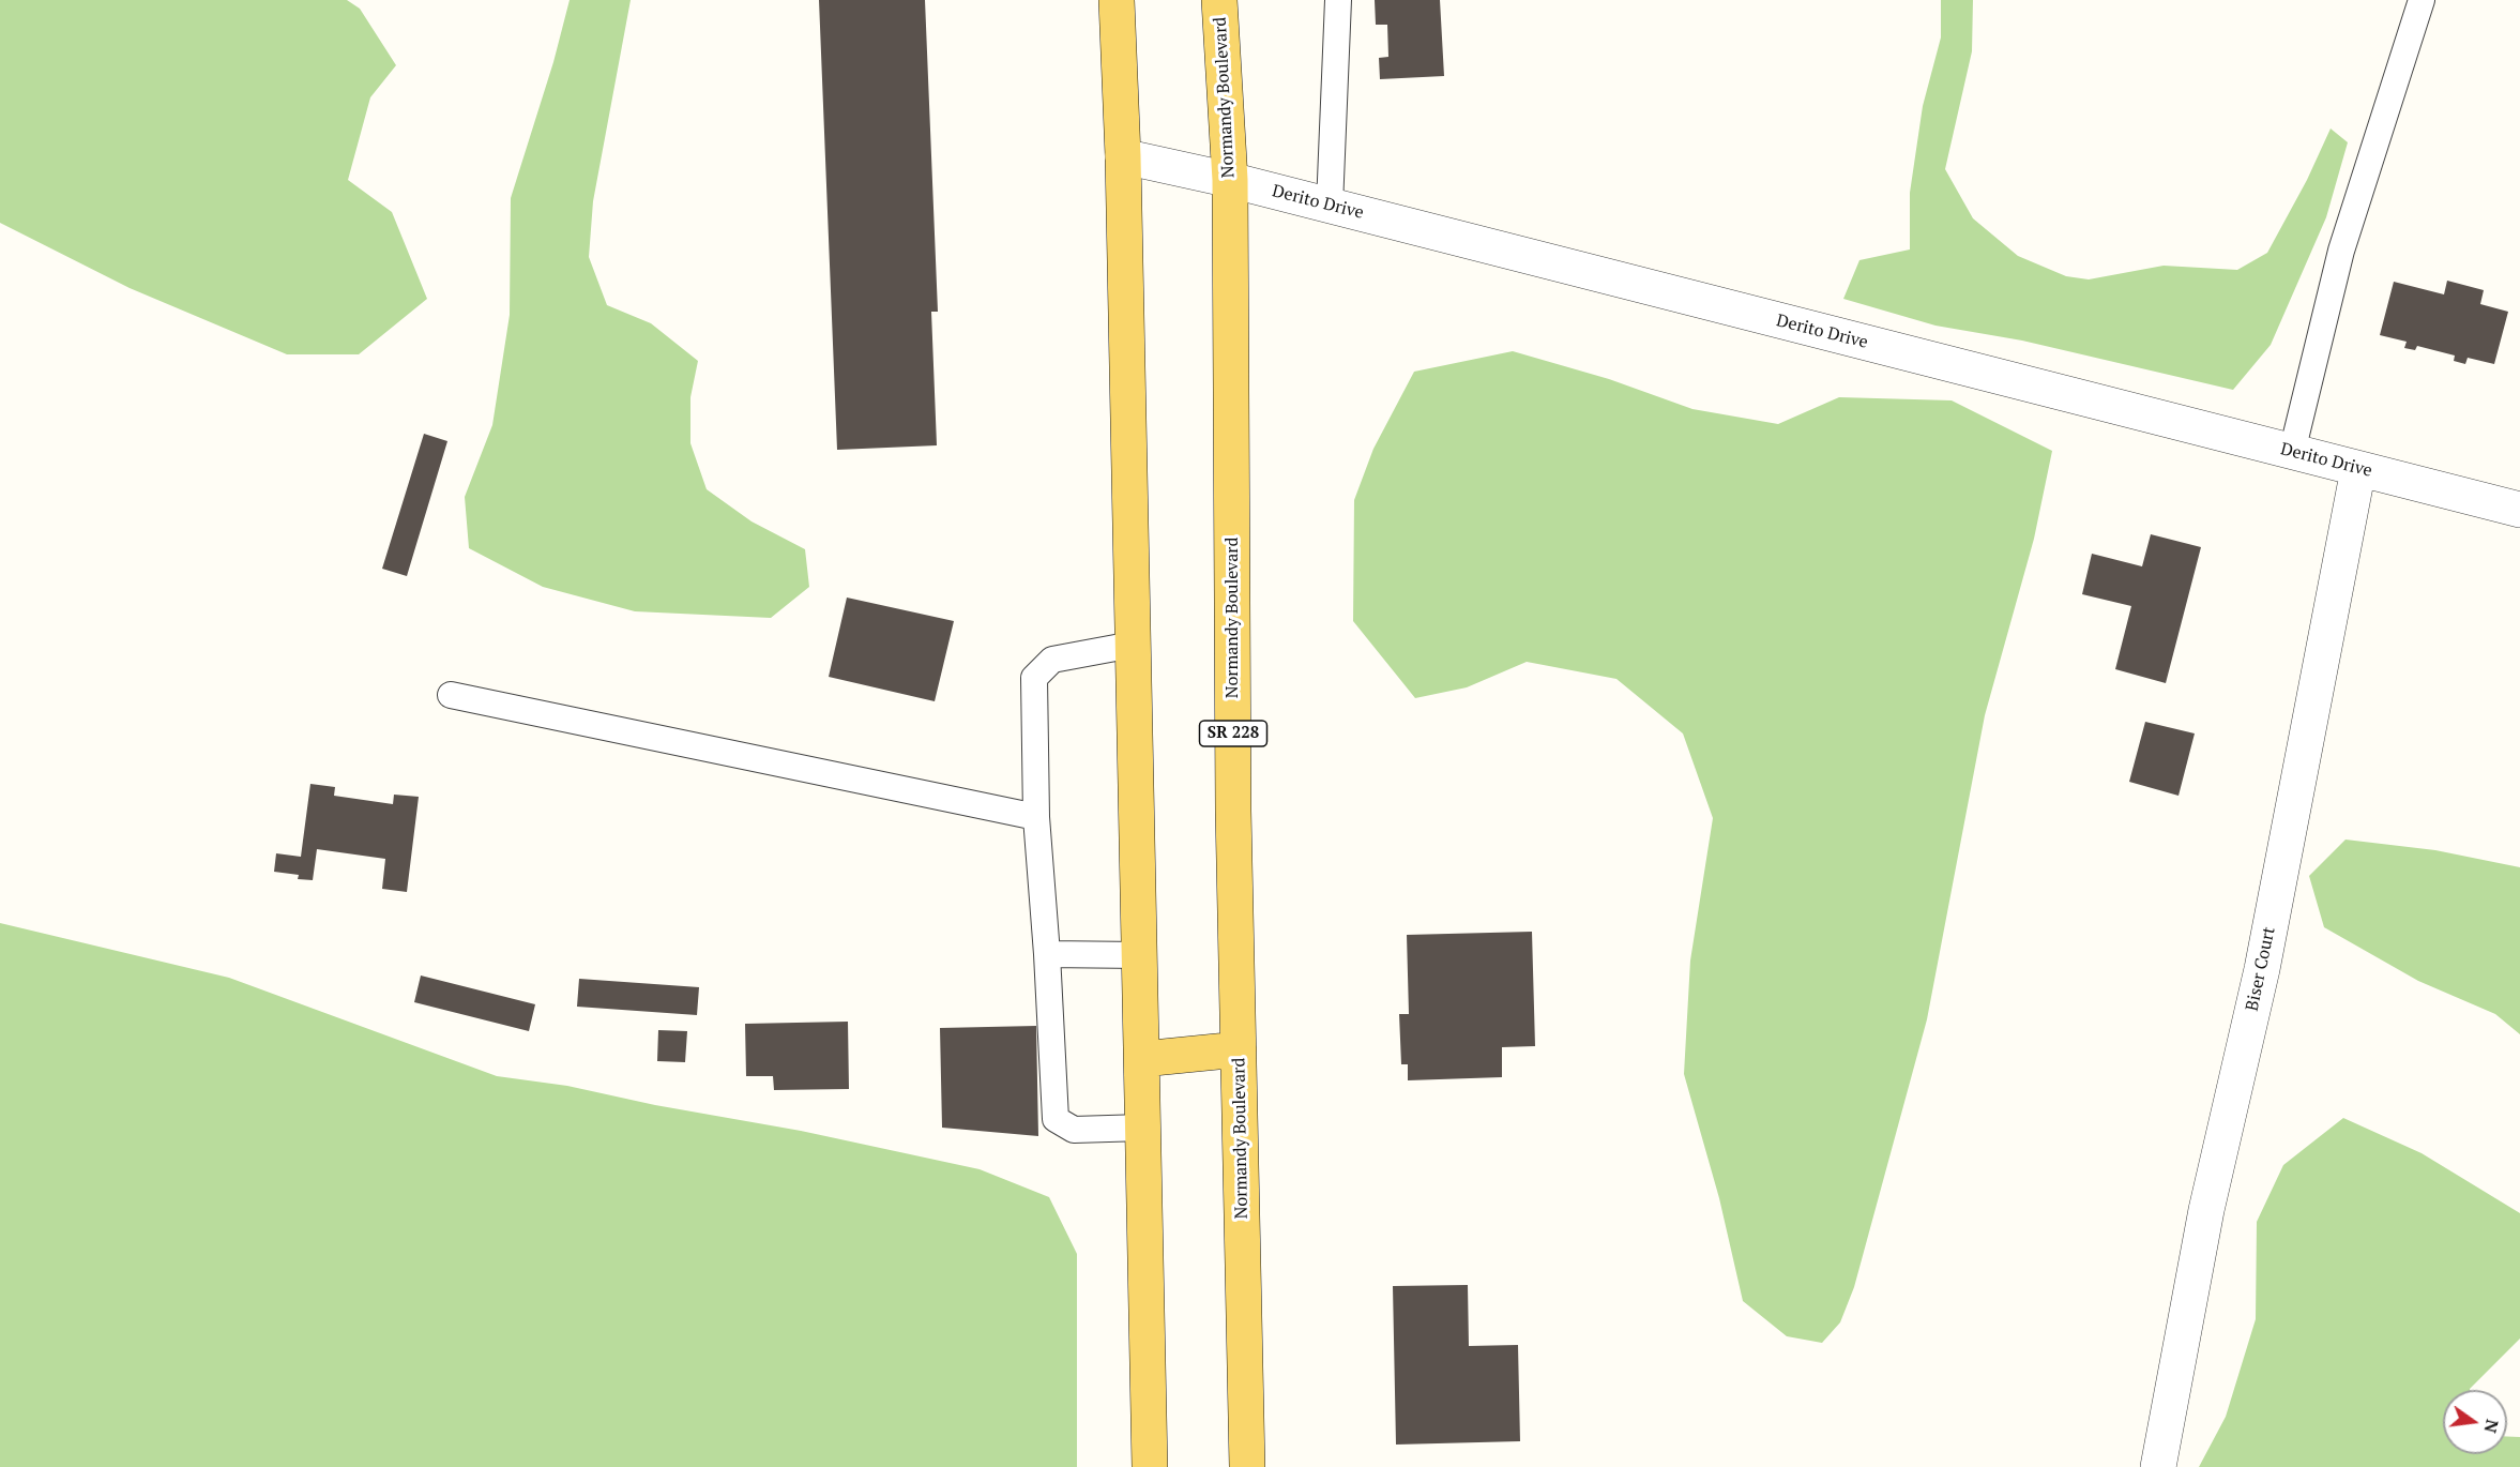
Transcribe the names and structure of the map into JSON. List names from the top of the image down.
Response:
{
  "streets": {
    "main road": ["Normandy Boulevard", "SR 228"],
    "street": ["Derito Drive", "Biser Court"]
  },
  "crossings": [
    ["Normandy Boulevard", "Derito Drive"],
    ["Derito Drive", "Biser Court"]
  ],
  "north": "right"
}
